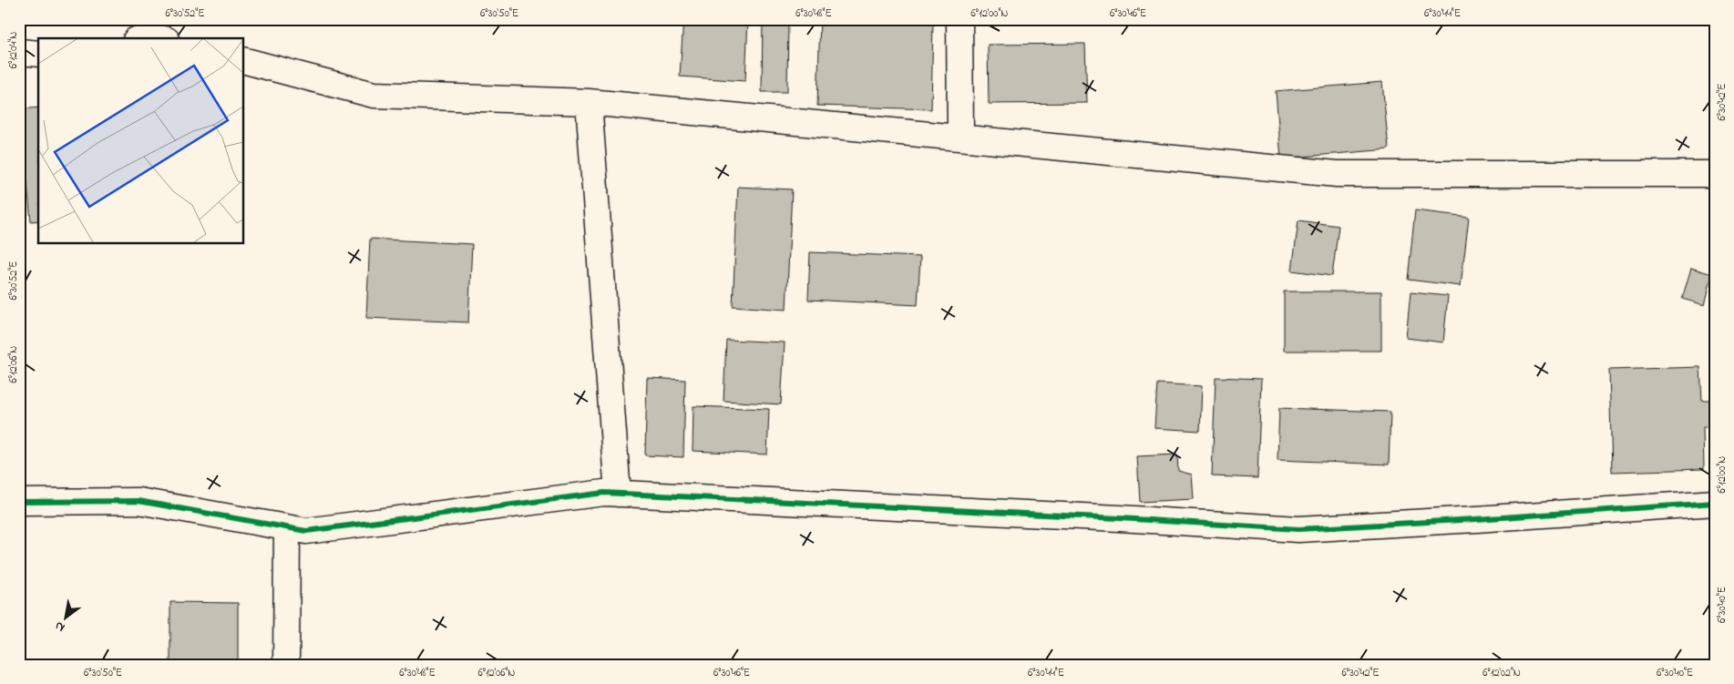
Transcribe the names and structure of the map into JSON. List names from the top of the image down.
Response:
{
  "north": "bottom left",
  "coordinates": [
    "6°30'52\"E",
    "6°30'50\"E",
    "6°30'48\"E",
    "6°12'00\"N",
    "6°30'46\"E",
    "6°30'44\"E",
    "6°12'04\"N",
    "6°30'42\"E",
    "6°12'06\"N",
    "6°30'40\"E",
    "6°12'02\"N"
  ]
}
